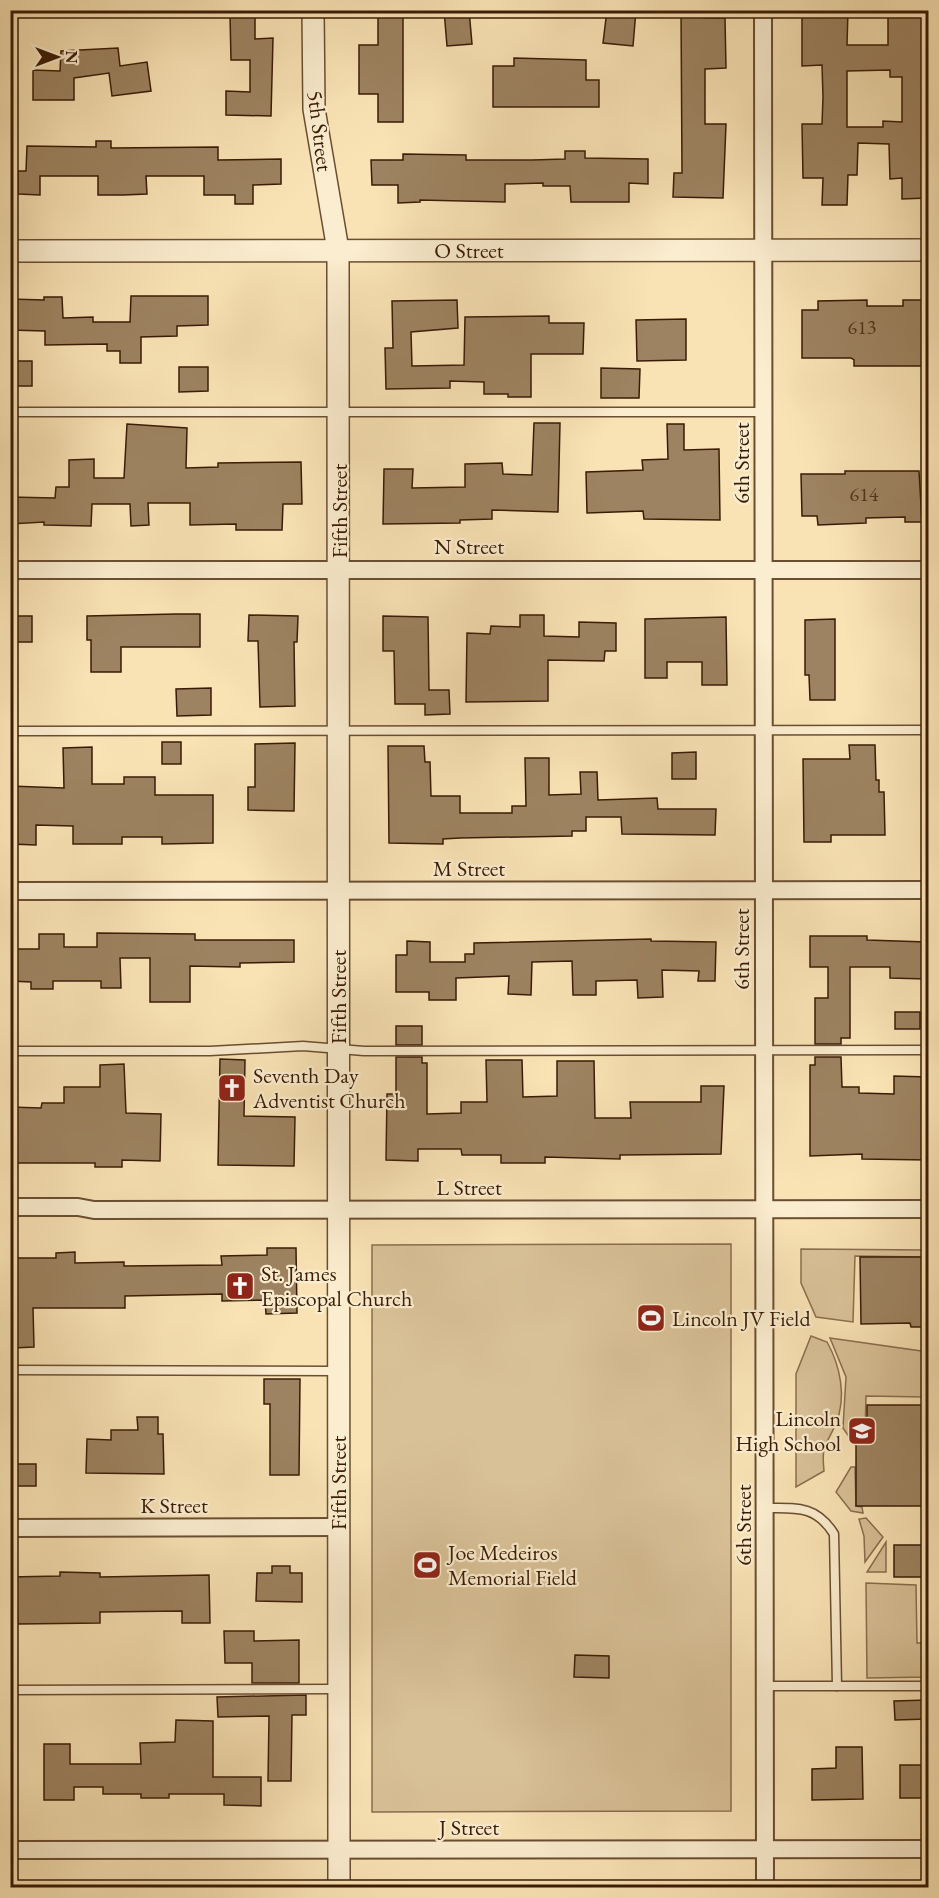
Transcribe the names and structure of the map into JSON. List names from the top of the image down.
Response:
{
  "streets": {
    "street": [
      "5th Street",
      "O Street",
      "6th Street",
      "Fifth Street",
      "N Street",
      "M Street",
      "L Street",
      "K Street",
      "J Street"
    ]
  },
  "crossings": [
    ["5th Street", "O Street"],
    ["5th Street", "Fifth Street"],
    ["O Street", "6th Street"],
    ["O Street", "Fifth Street"],
    ["6th Street", "N Street"],
    ["6th Street", "M Street"],
    ["6th Street", "L Street"],
    ["6th Street", "J Street"],
    ["Fifth Street", "N Street"],
    ["Fifth Street", "M Street"],
    ["Fifth Street", "L Street"],
    ["Fifth Street", "K Street"],
    ["Fifth Street", "J Street"]
  ],
  "places": {
    "church": ["Seventh Day Adventist Church", "St. James Episcopal Church"],
    "sports": ["Lincoln JV Field", "Joe Medeiros Memorial Field"],
    "school or university": ["Lincoln High School"]
  },
  "house_numbers": ["613", "614"],
  "north": "right"
}
